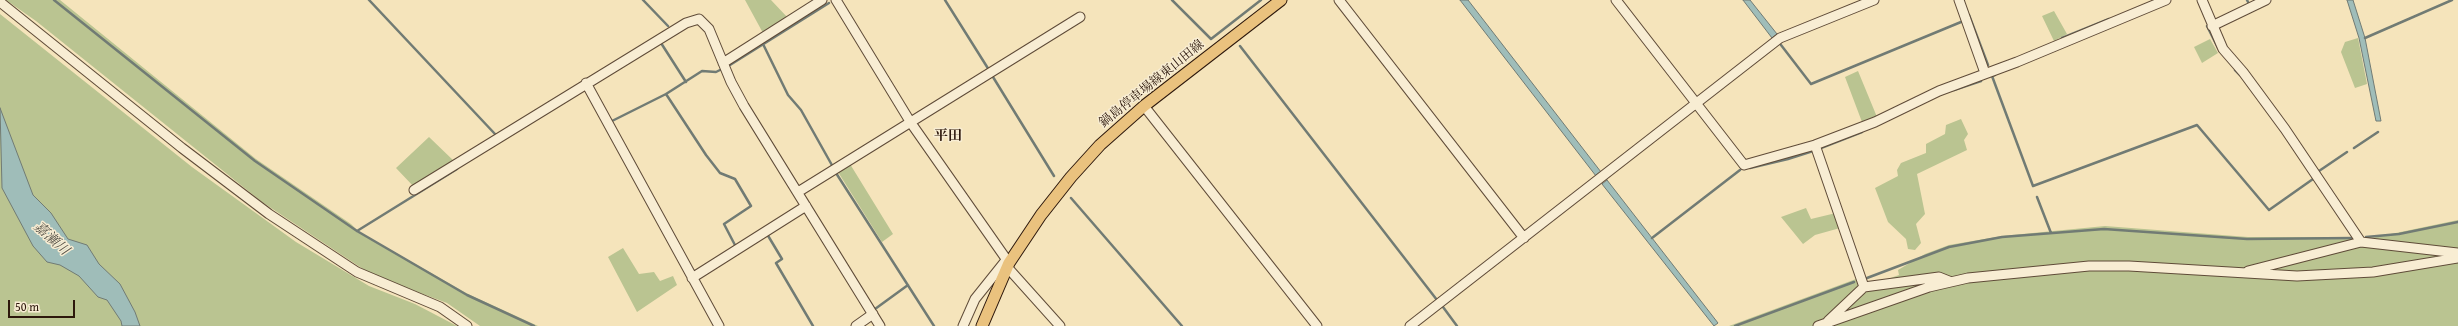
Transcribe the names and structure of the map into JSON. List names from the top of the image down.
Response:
{
  "streets": {
    "main road": ["鍋島停車場線東山田線"]
  },
  "districts": ["平田"],
  "water": ["嘉瀬川"],
  "scale_bar": "50 m"
}
